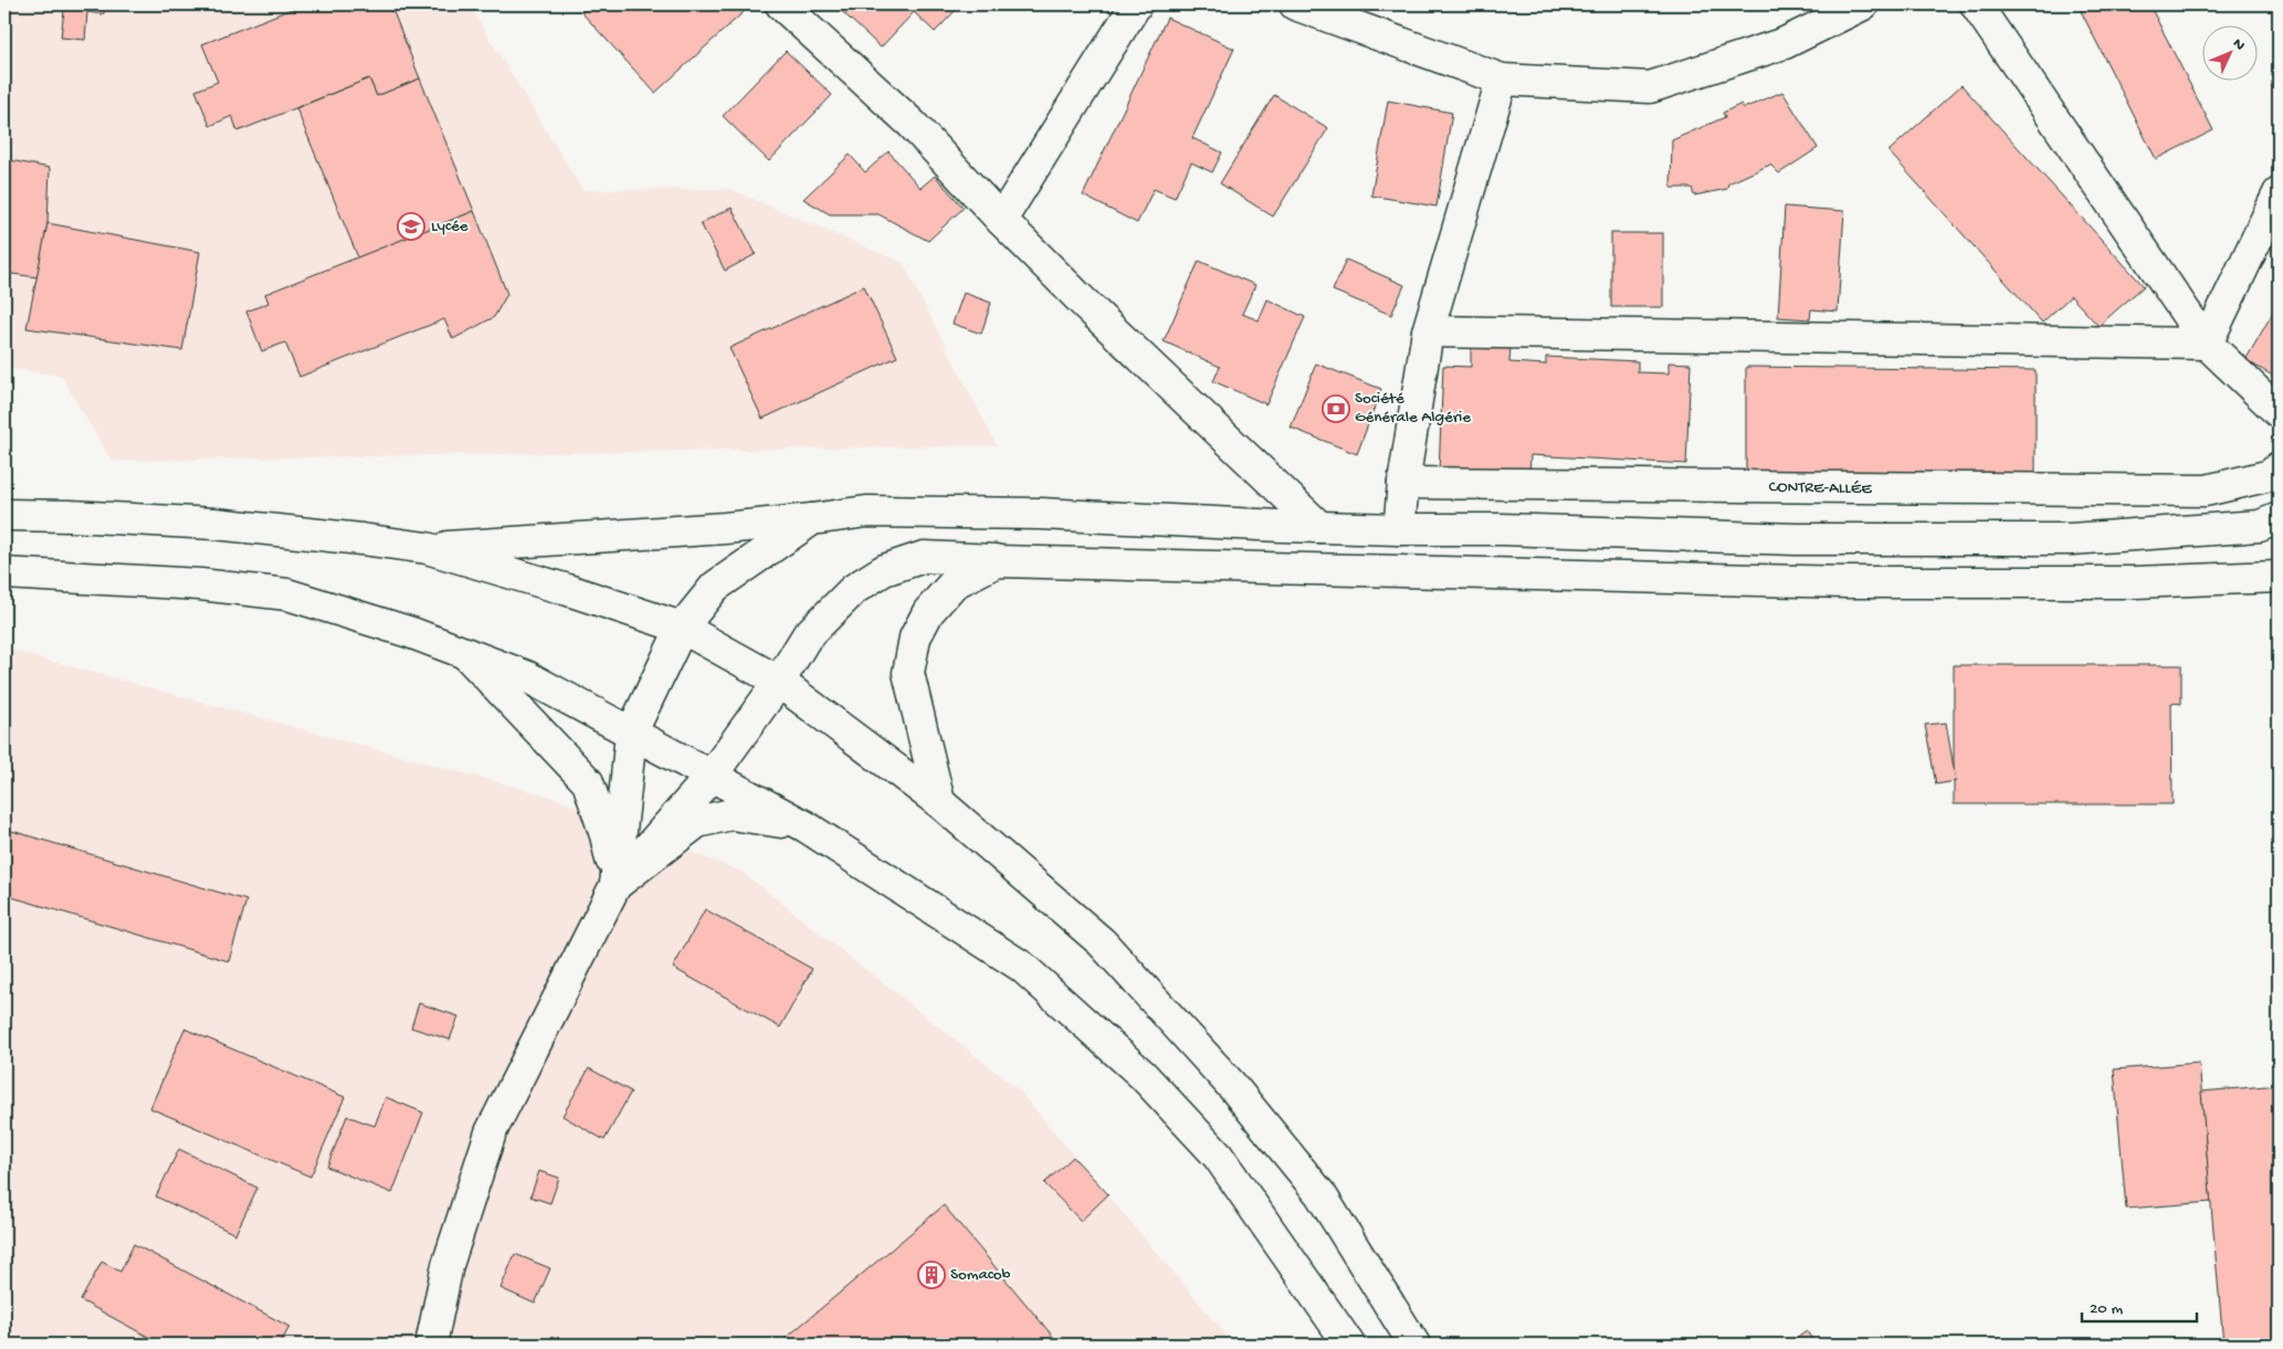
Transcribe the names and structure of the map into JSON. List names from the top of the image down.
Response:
{
  "streets": {
    "main road": ["CONTRE-ALLÉE"]
  },
  "places": {
    "school or university": ["Lycée"],
    "bank": ["Société Générale Algérie"],
    "building": ["Somacob"]
  },
  "scale_bar": "20 m",
  "north": "top right"
}
